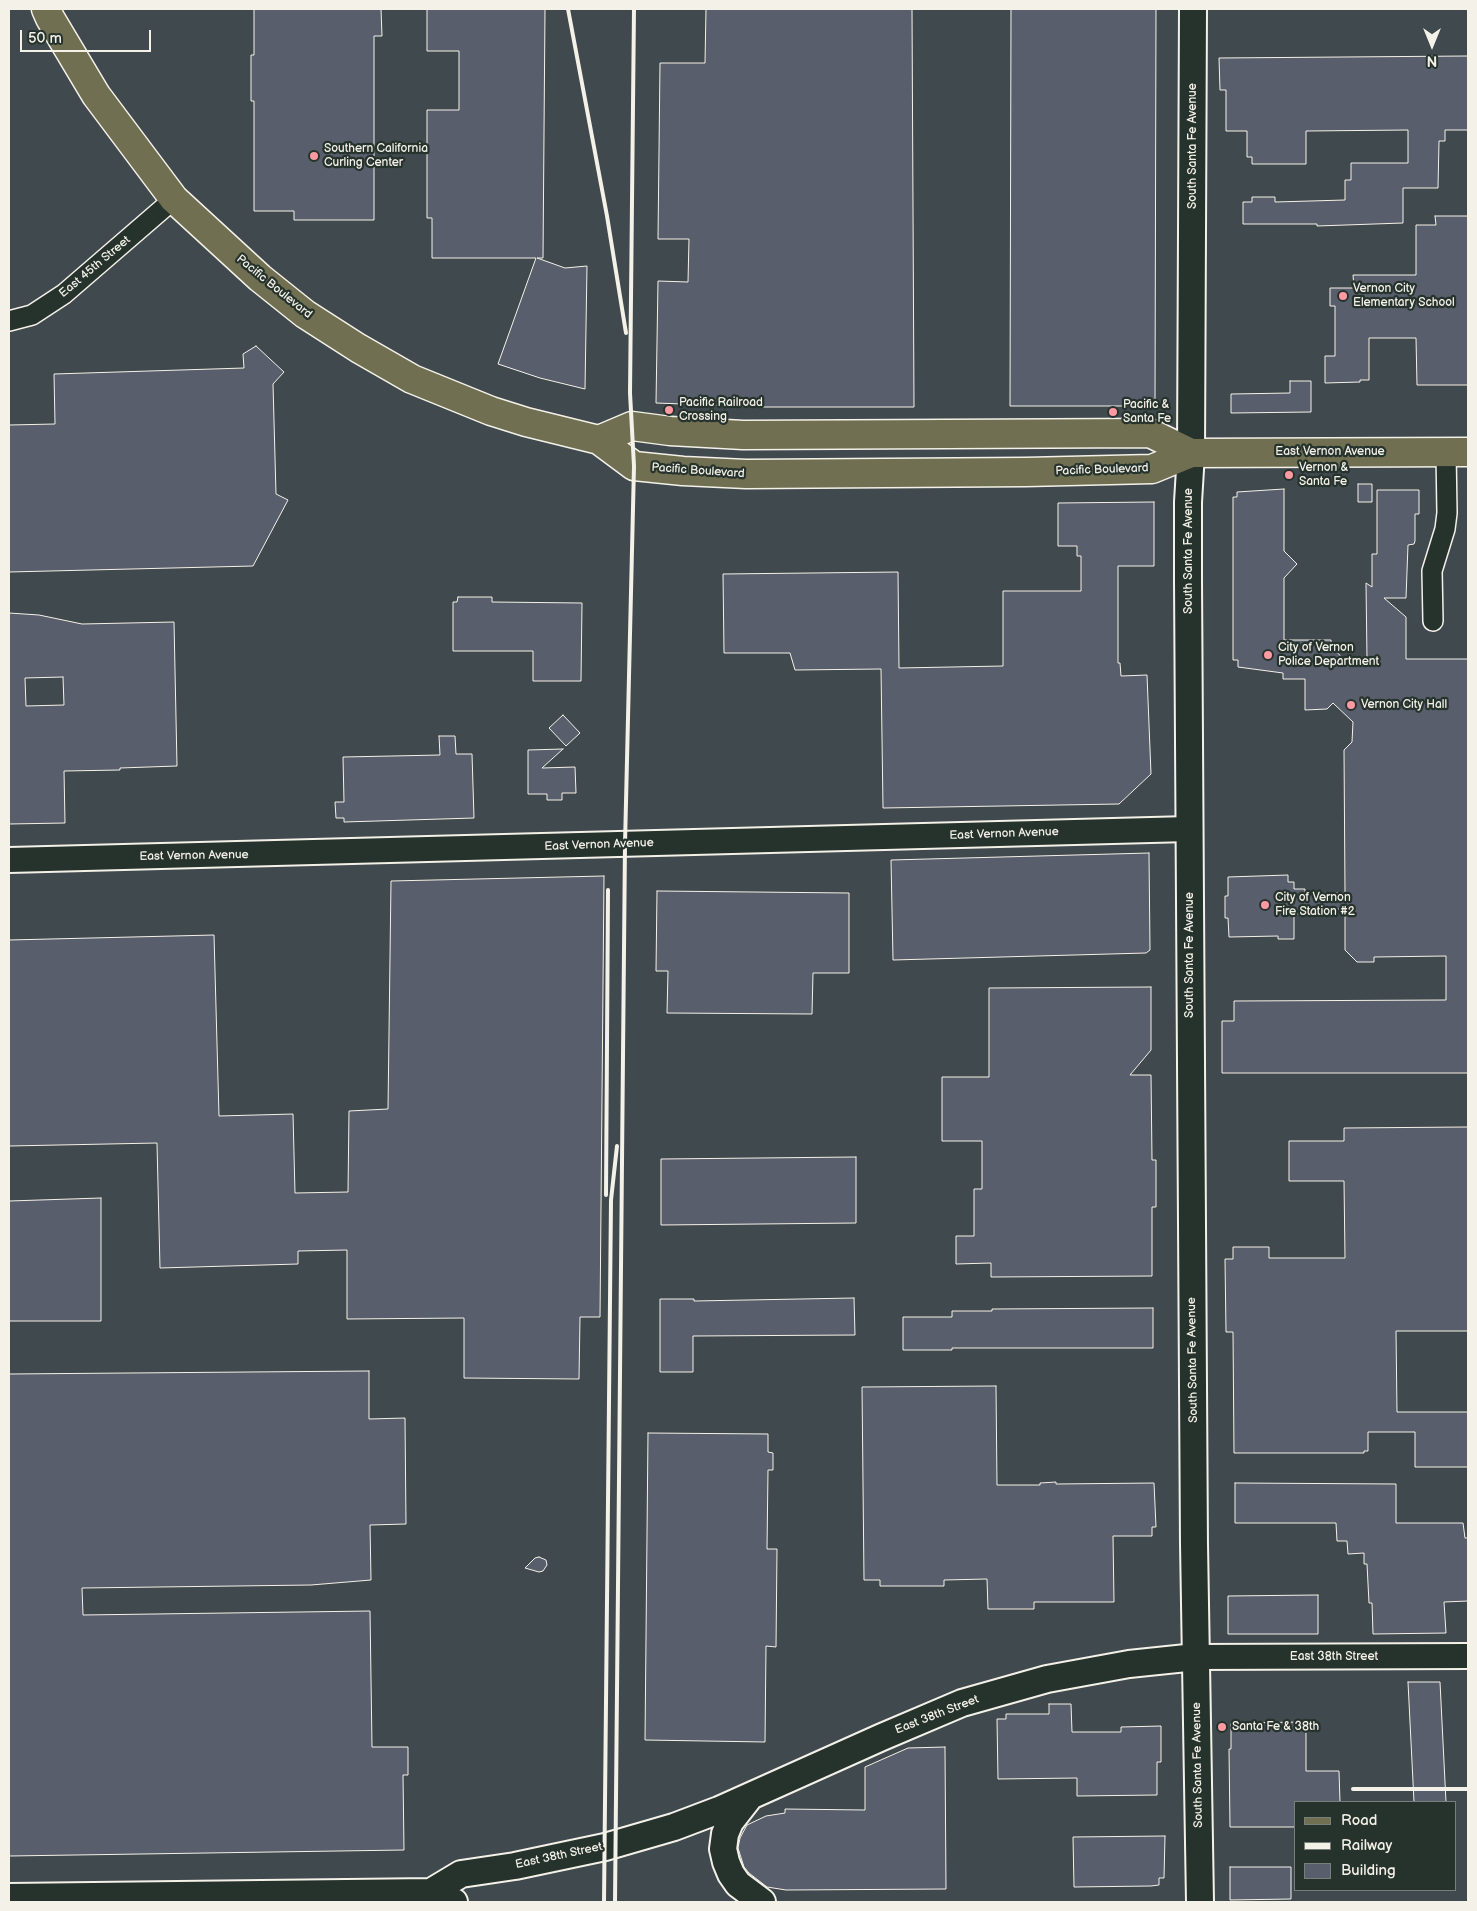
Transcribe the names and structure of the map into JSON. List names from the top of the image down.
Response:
{
  "streets": {
    "main road": [
      "South Santa Fe Avenue",
      "Pacific Boulevard",
      "East Vernon Avenue",
      "East 38th Street"
    ],
    "street": ["East 45th Street"]
  },
  "crossings": [
    ["South Santa Fe Avenue", "Pacific Boulevard"],
    ["South Santa Fe Avenue", "East Vernon Avenue"],
    ["South Santa Fe Avenue", "East 38th Street"],
    ["East 45th Street", "Pacific Boulevard"],
    ["Pacific Boulevard", "East Vernon Avenue"]
  ],
  "places": [
    "Southern California Curling Center",
    "Vernon City Elementary School",
    "Pacific Railroad Crossing",
    "Pacific & Santa Fe",
    "Vernon & Santa Fe",
    "City of Vernon Police Department",
    "Vernon City Hall",
    "City of Vernon Fire Station #2",
    "Santa Fe & 38th"
  ],
  "legend": ["Road", "Railway", "Building"],
  "scale_bar": "50 m",
  "north": "bottom"
}
